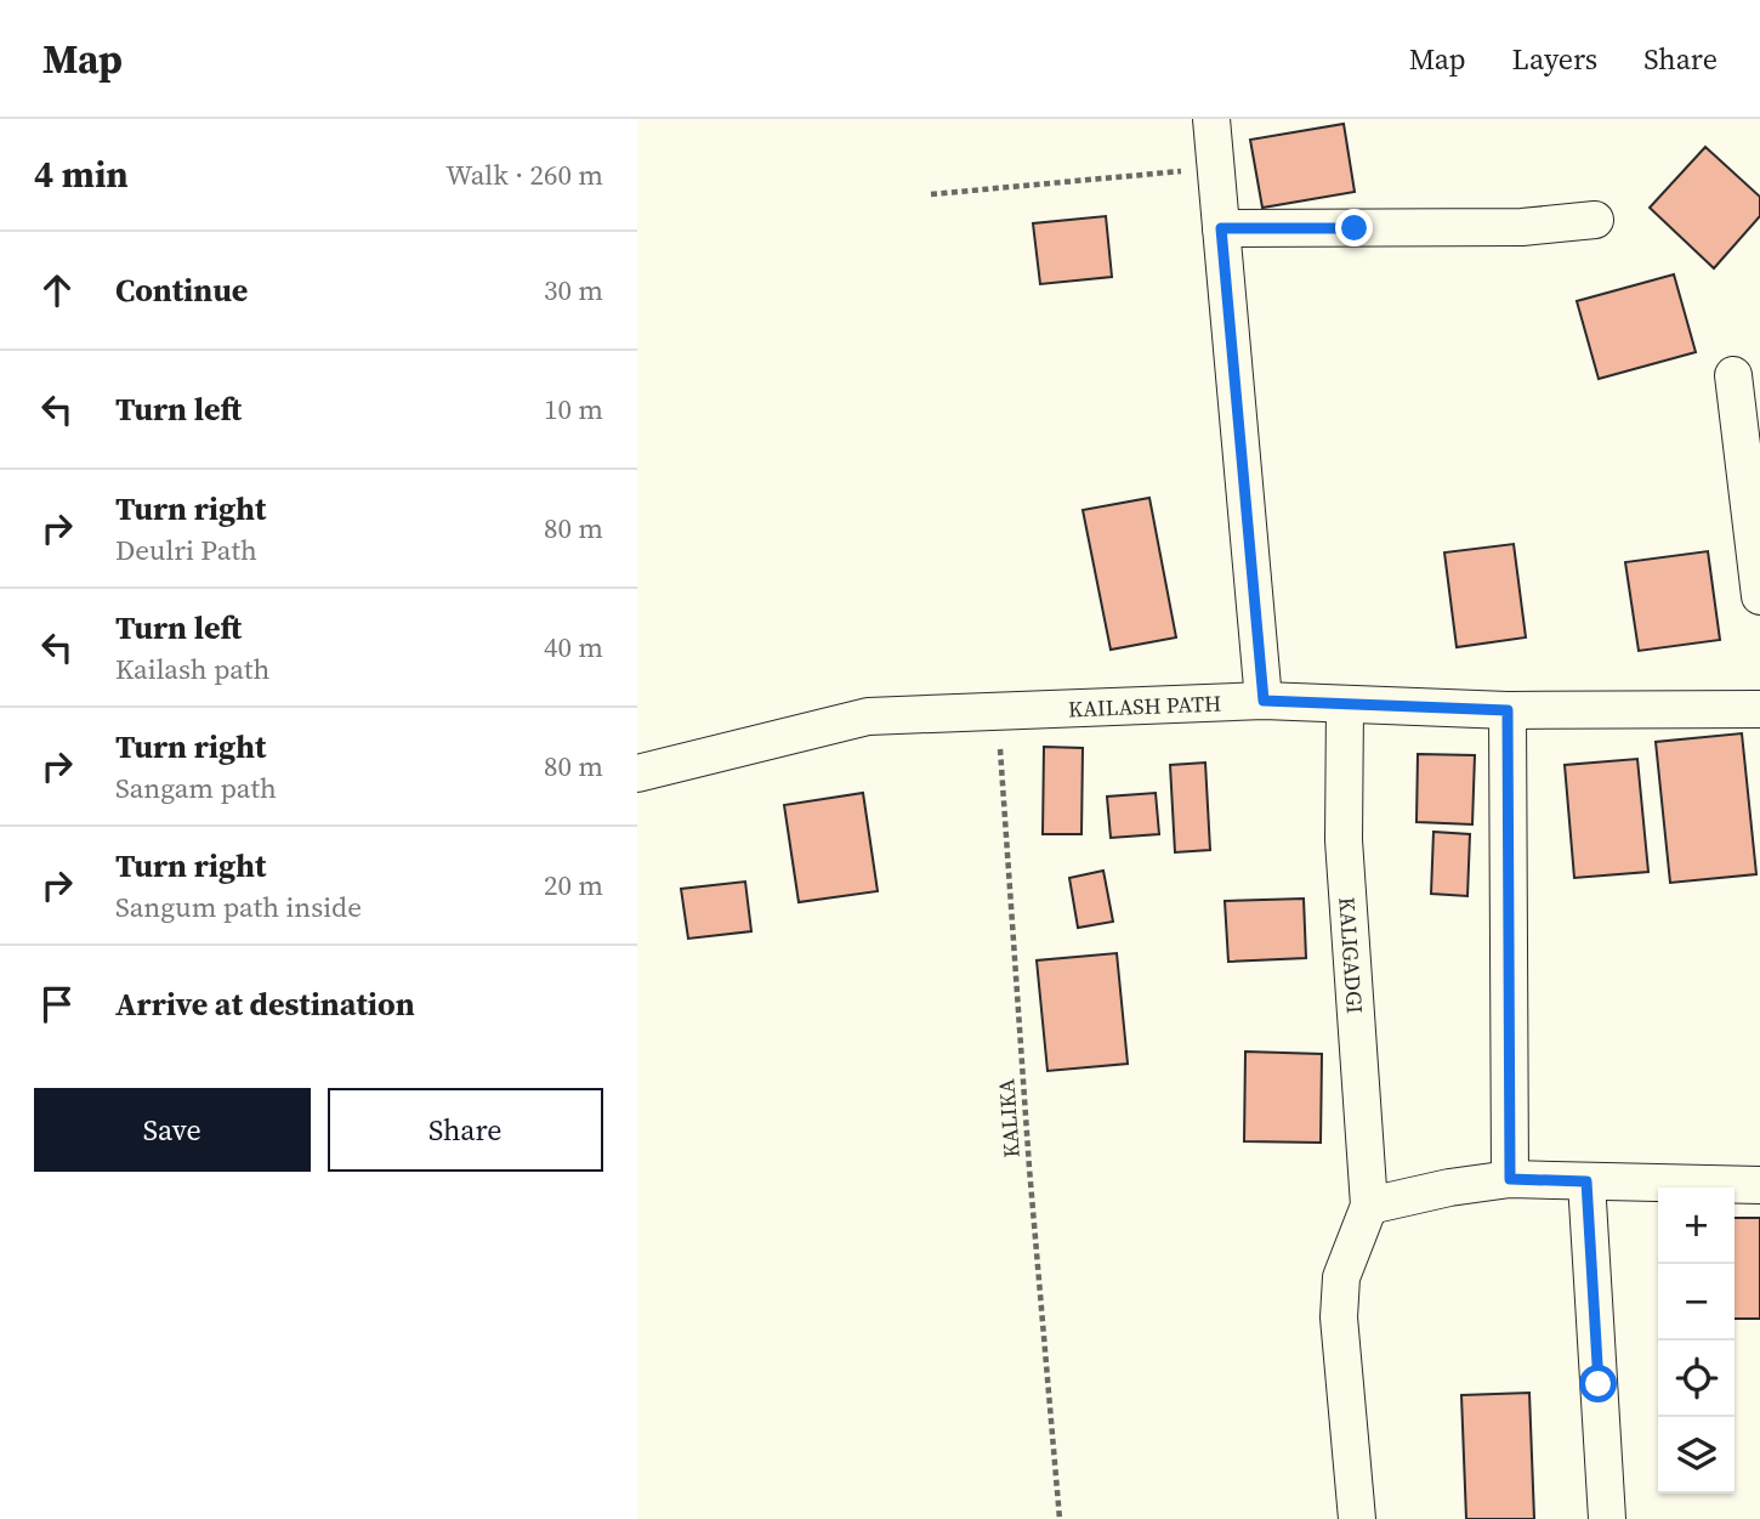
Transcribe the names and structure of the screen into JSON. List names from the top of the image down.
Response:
{
  "streets": {
    "street": ["KAILASH PATH", "KALIGADGI"],
    "path": ["KALIKA"]
  },
  "crossings": [
    ["KAILASH PATH", "KALIGADGI"],
    ["KAILASH PATH", "KALIKA"]
  ],
  "page": {
    "header": "Map",
    "nav": ["Map", "Layers", "Share"],
    "heading": ["4 min", "Walk · 260 m"],
    "list": [
      ["Continue", "30 m"],
      ["Turn left", "10 m"],
      ["Turn right", "Deulri Path", "80 m"],
      ["Turn left", "Kailash path", "40 m"],
      ["Turn right", "Sangam path", "80 m"],
      ["Turn right", "Sangum path inside", "20 m"],
      "Arrive at destination"
    ],
    "buttons": ["Save", "Share"],
    "map_buttons": ["+", "−"]
  }
}
